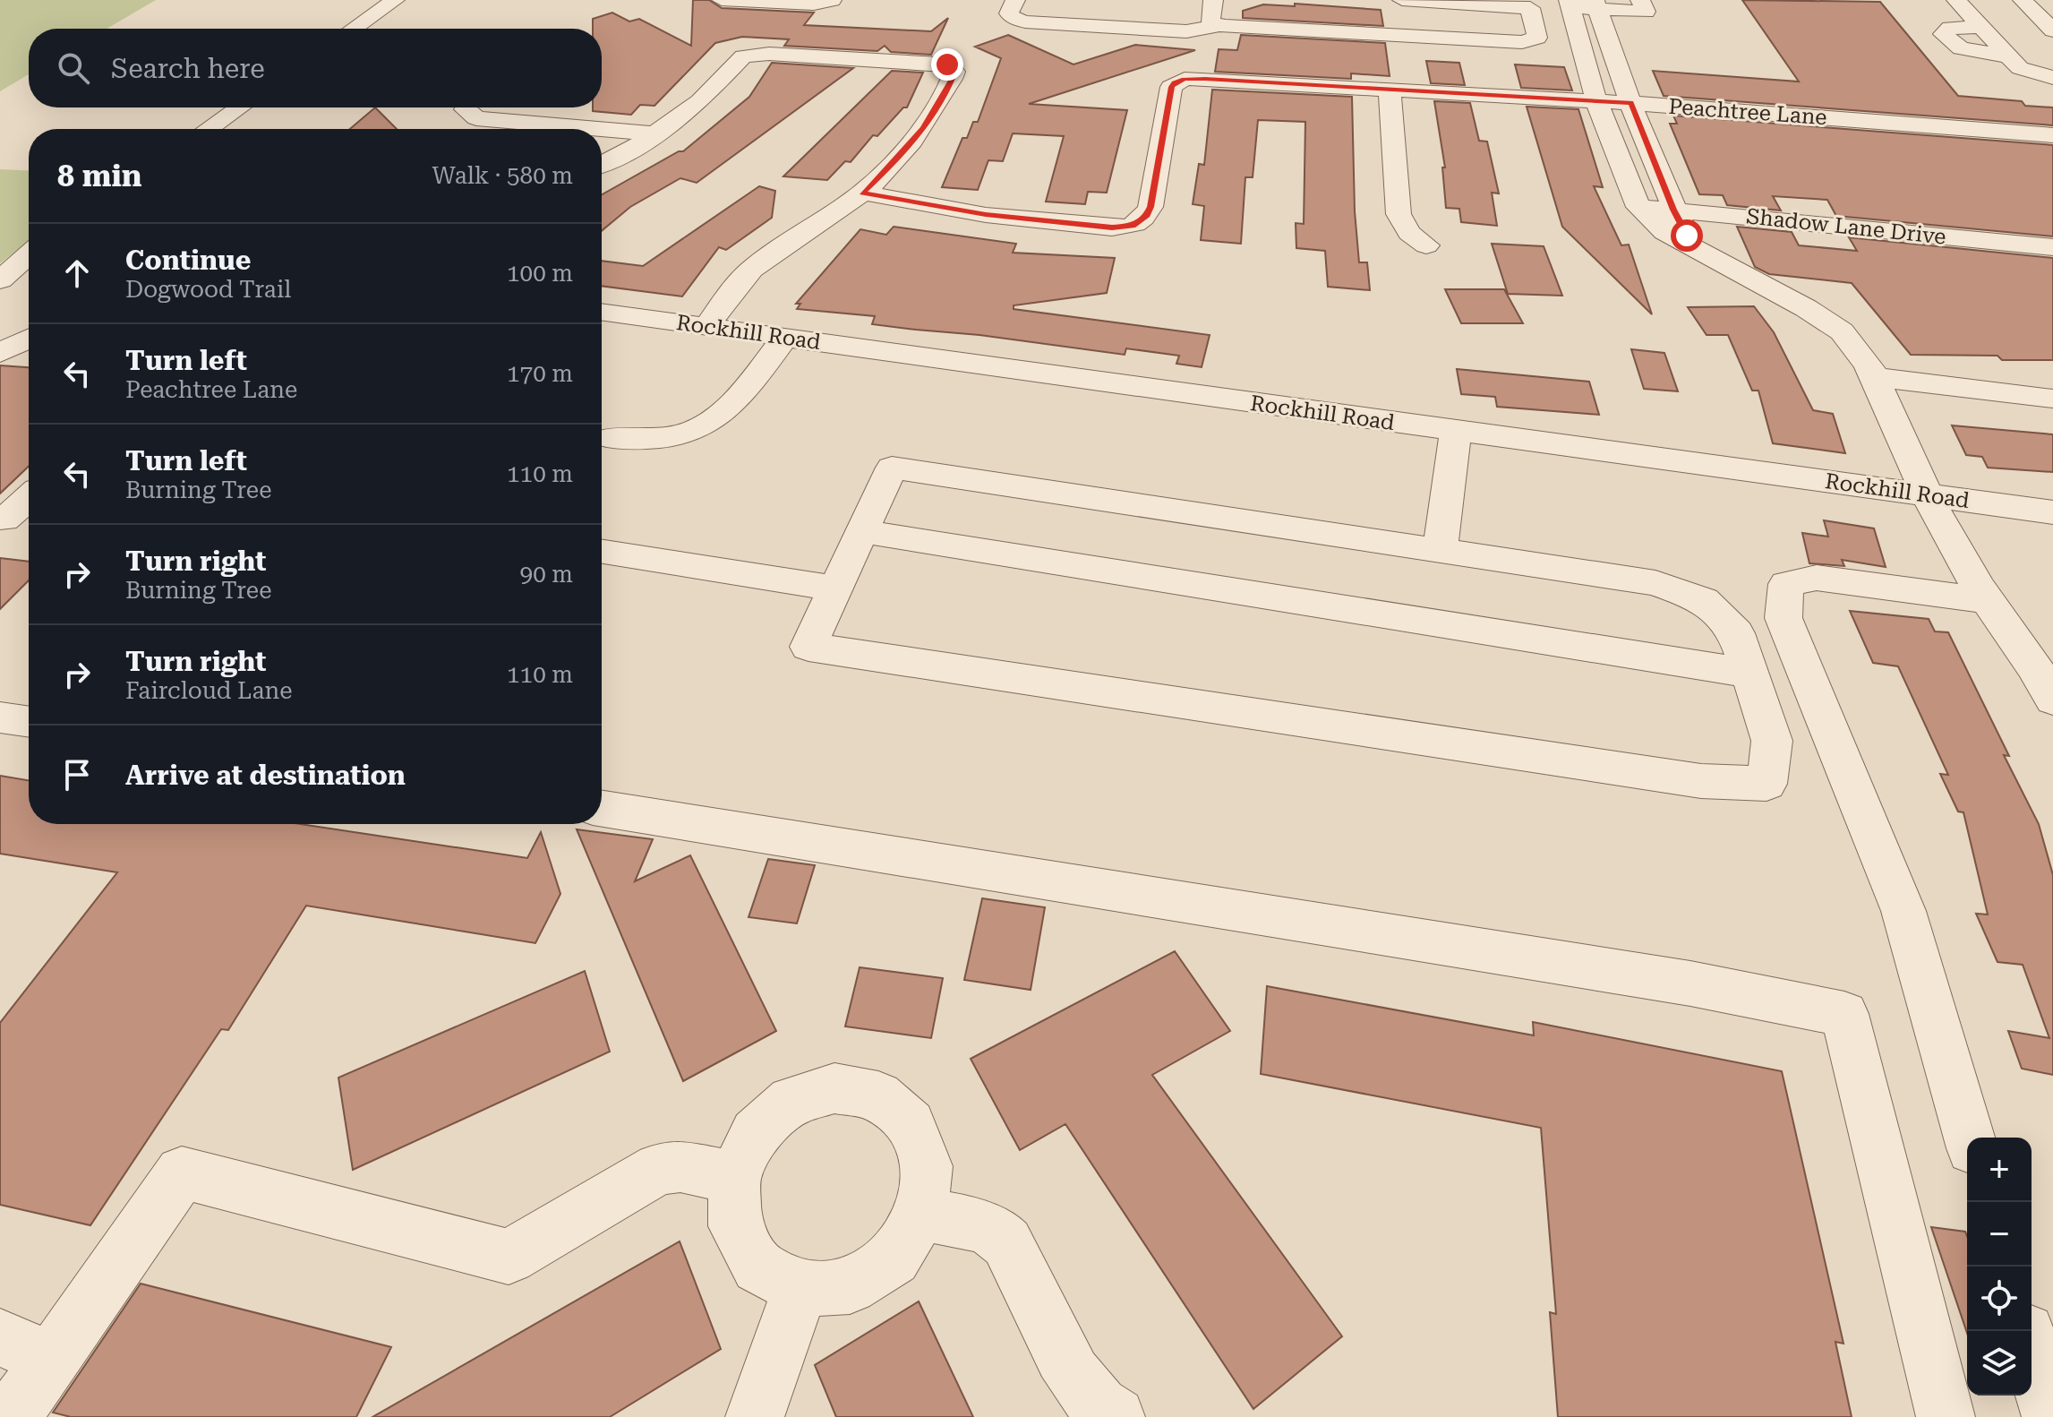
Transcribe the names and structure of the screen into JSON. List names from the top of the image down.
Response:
{
  "streets": {
    "street": ["Peachtree Lane", "Shadow Lane Drive", "Rockhill Road"]
  },
  "page": {
    "search": "Search here",
    "heading": ["8 min", "Walk · 580 m"],
    "list": [
      ["Continue", "Dogwood Trail", "100 m"],
      ["Turn left", "Peachtree Lane", "170 m"],
      ["Turn left", "Burning Tree", "110 m"],
      ["Turn right", "Burning Tree", "90 m"],
      ["Turn right", "Faircloud Lane", "110 m"],
      "Arrive at destination"
    ],
    "map_buttons": ["+", "−"]
  }
}
